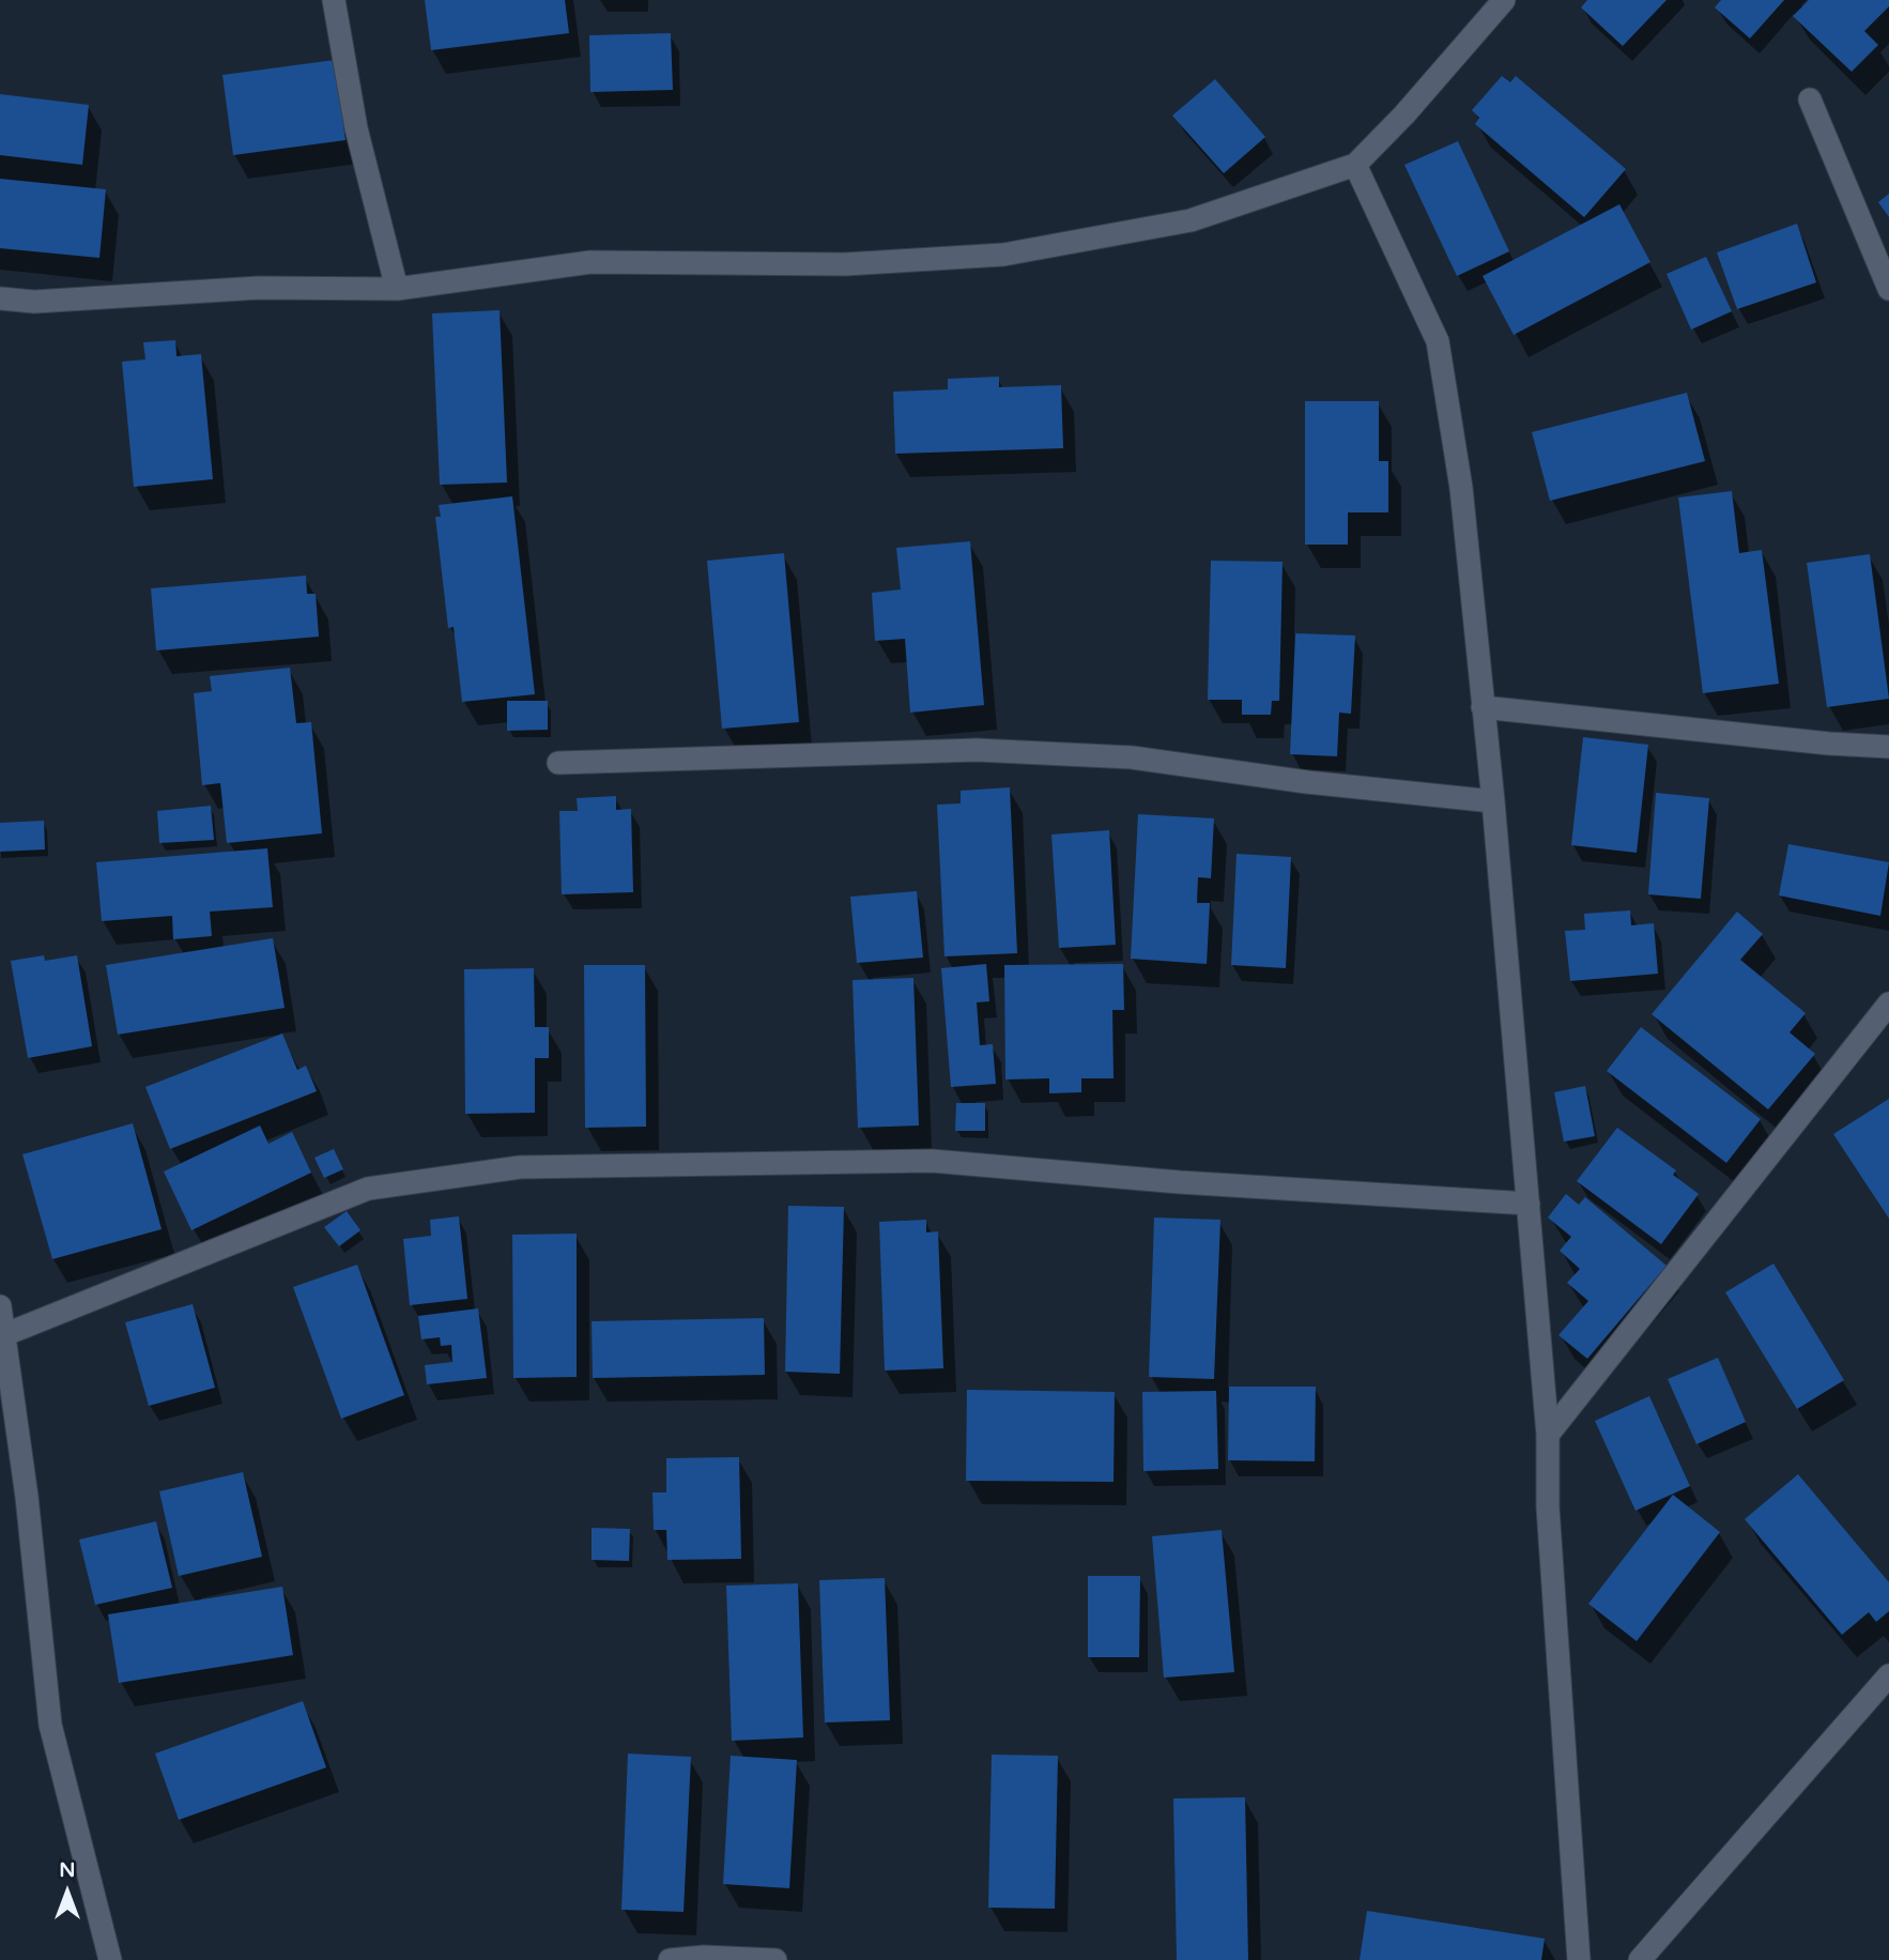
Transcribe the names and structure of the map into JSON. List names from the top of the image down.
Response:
{
  "north": "top"
}
